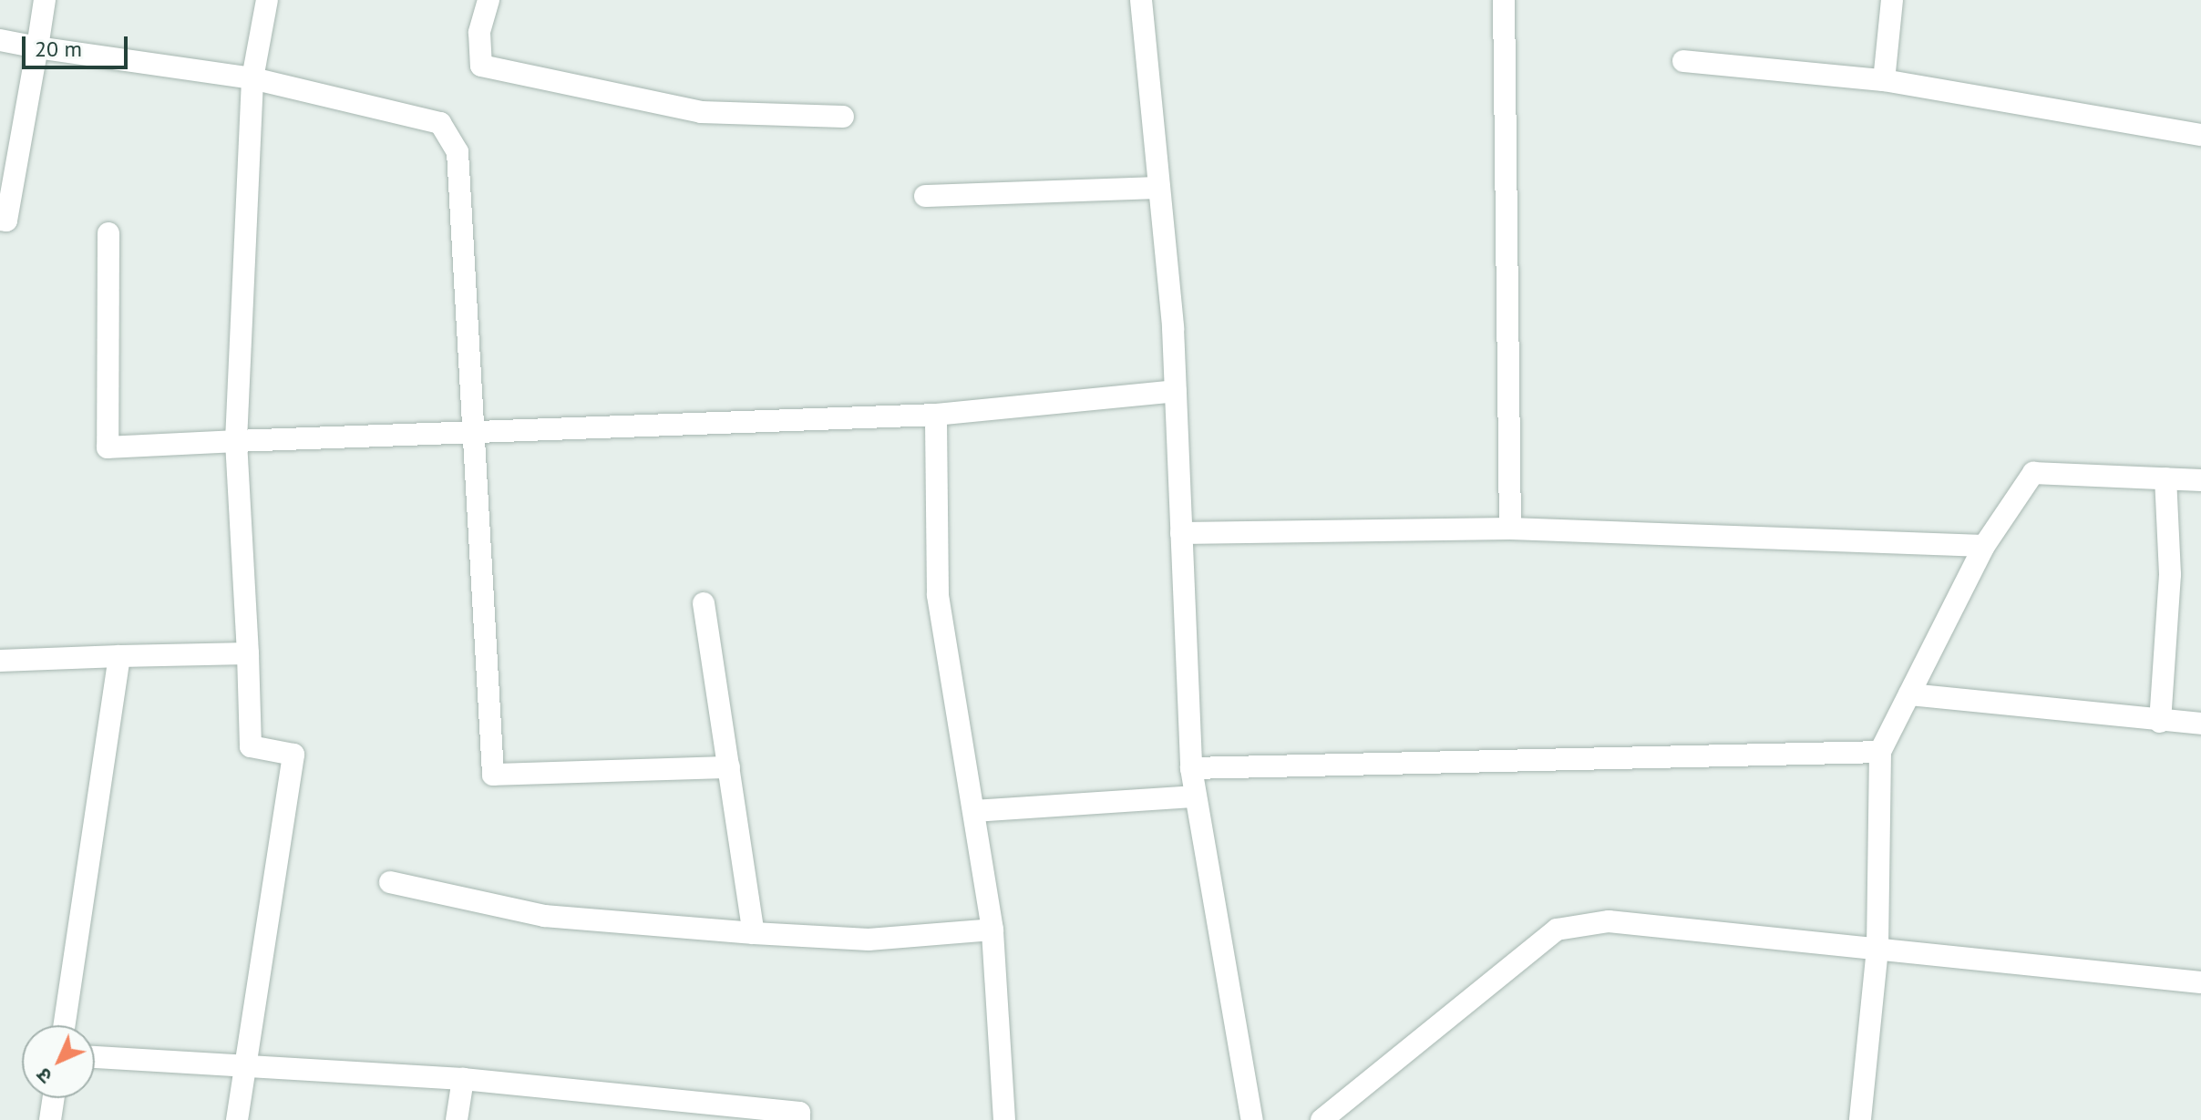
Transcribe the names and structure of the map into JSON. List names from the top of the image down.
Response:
{
  "scale_bar": "20 m",
  "north": "bottom left"
}
